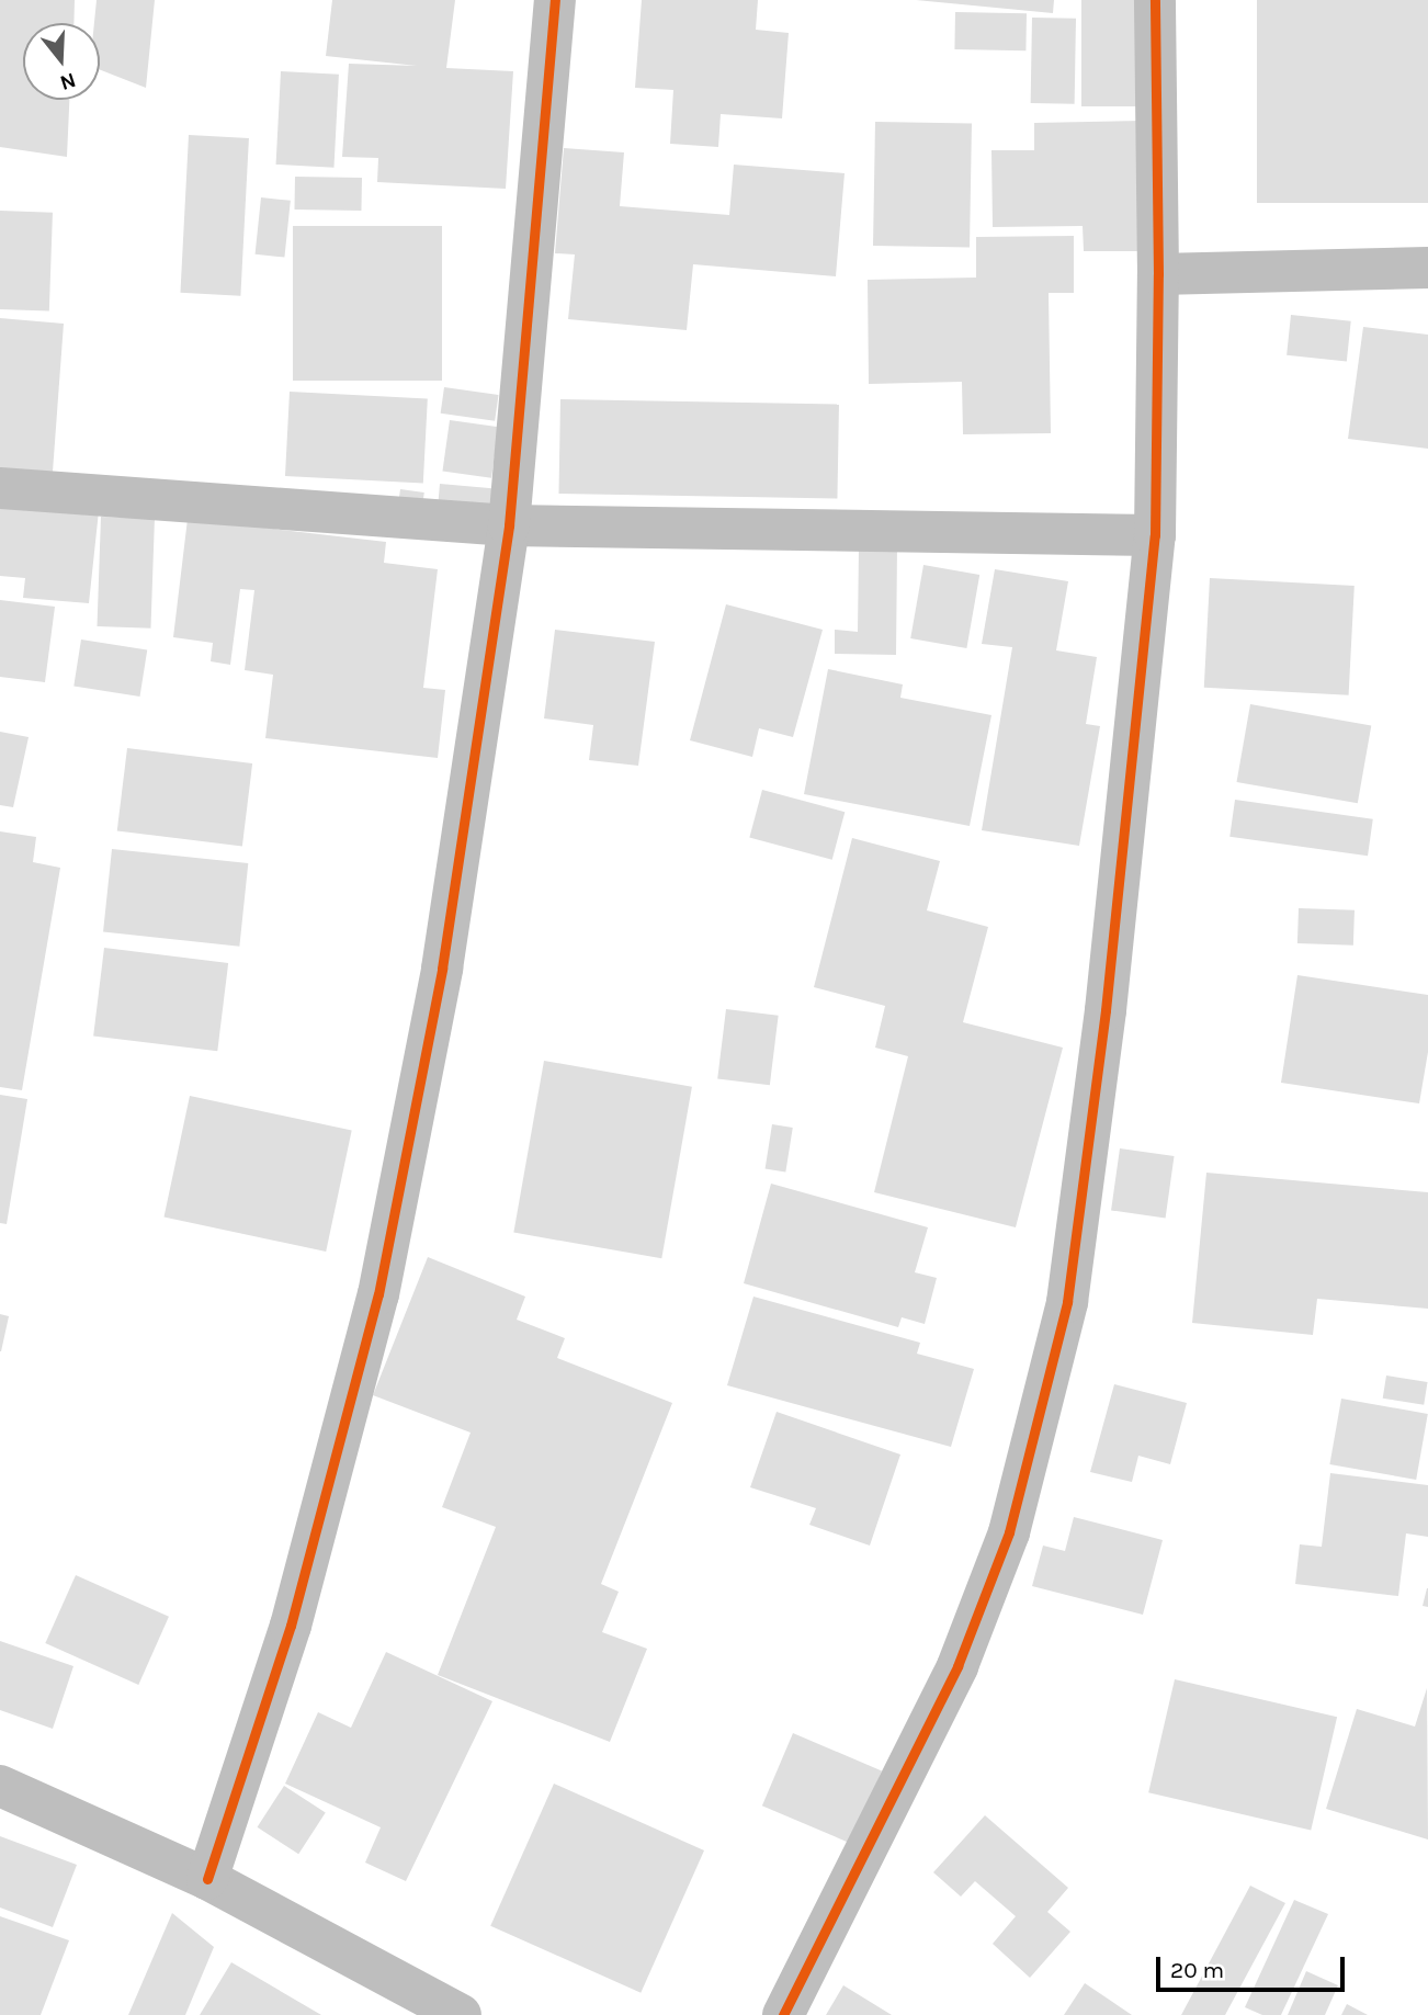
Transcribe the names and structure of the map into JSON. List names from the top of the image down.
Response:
{
  "scale_bar": "20 m",
  "north": "bottom"
}
